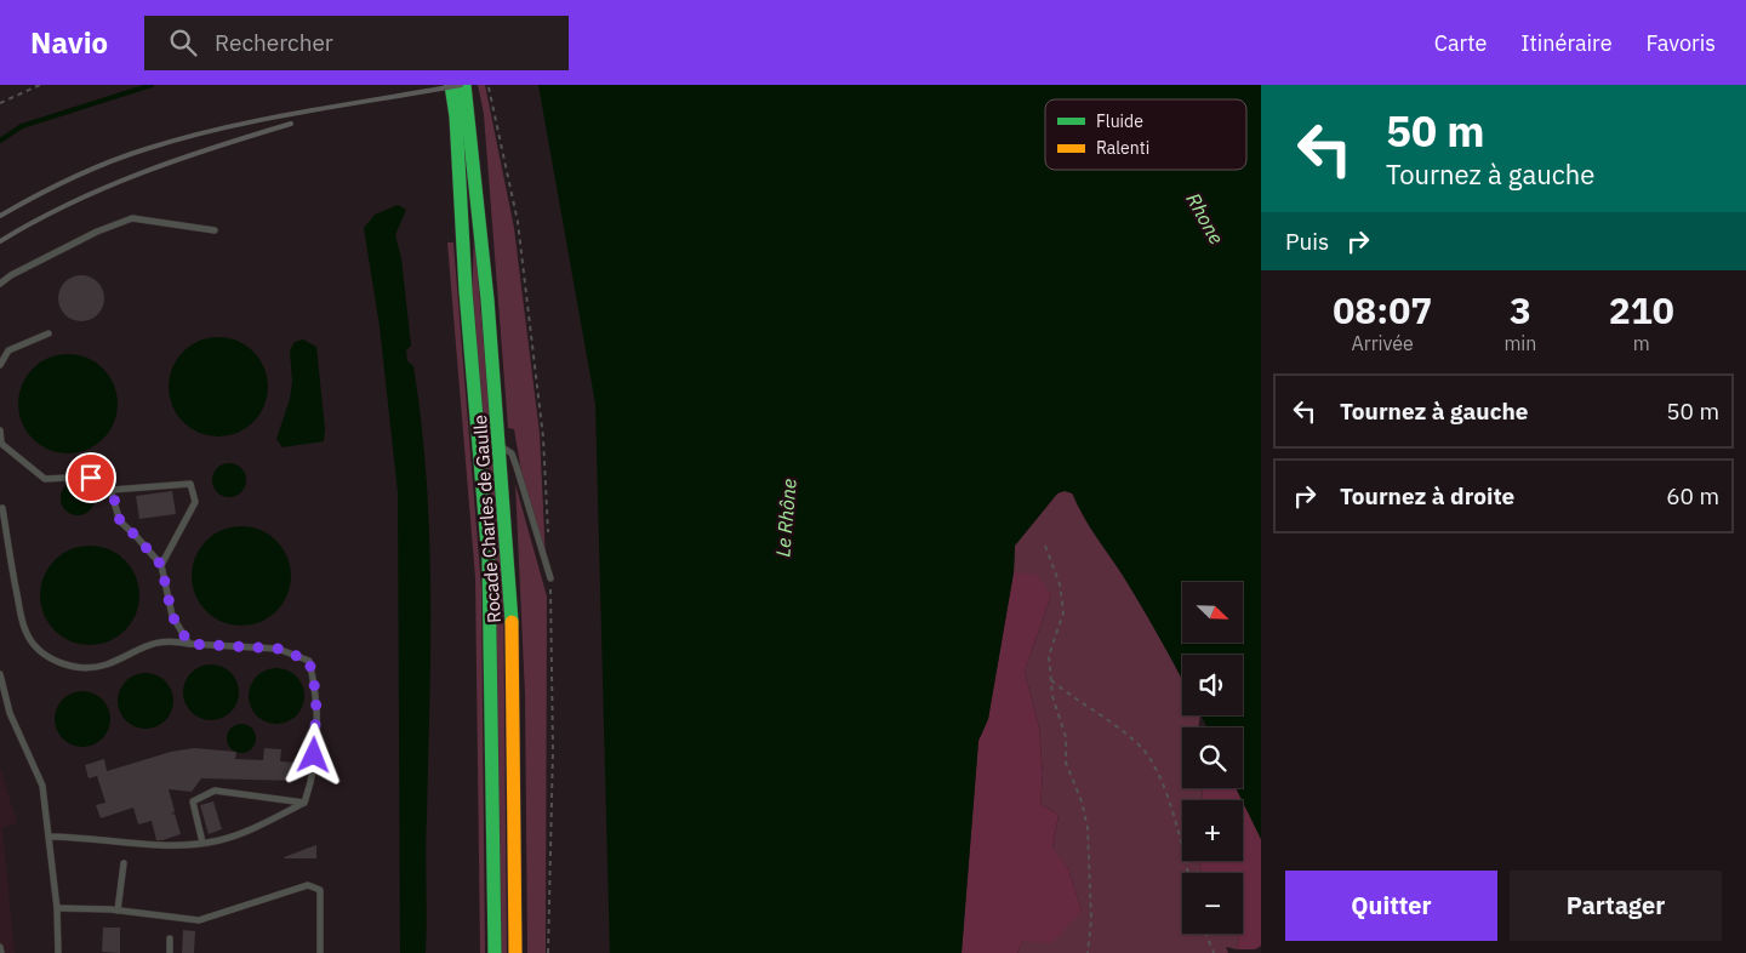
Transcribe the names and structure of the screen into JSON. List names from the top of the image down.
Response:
{
  "streets": {
    "main road": ["Rocade Charles de Gaulle"]
  },
  "water": ["Rhone", "Le Rhône"],
  "legend": ["Fluide", "Ralenti"],
  "north": "bottom right",
  "page": {
    "header": "Navio",
    "search": "Rechercher",
    "nav": ["Carte", "Itinéraire", "Favoris"],
    "turn": ["50 m", "Tournez à gauche"],
    "then": "Puis",
    "eta": [
      "08:07",
      "Arrivée",
      "3",
      "min",
      "210",
      "m"
    ],
    "list": [
      {
        "name": "Tournez à gauche",
        "value": "50 m"
      },
      {
        "name": "Tournez à droite",
        "value": "60 m"
      }
    ],
    "map_buttons": ["+", "−"],
    "buttons": ["Quitter", "Partager"]
  }
}
